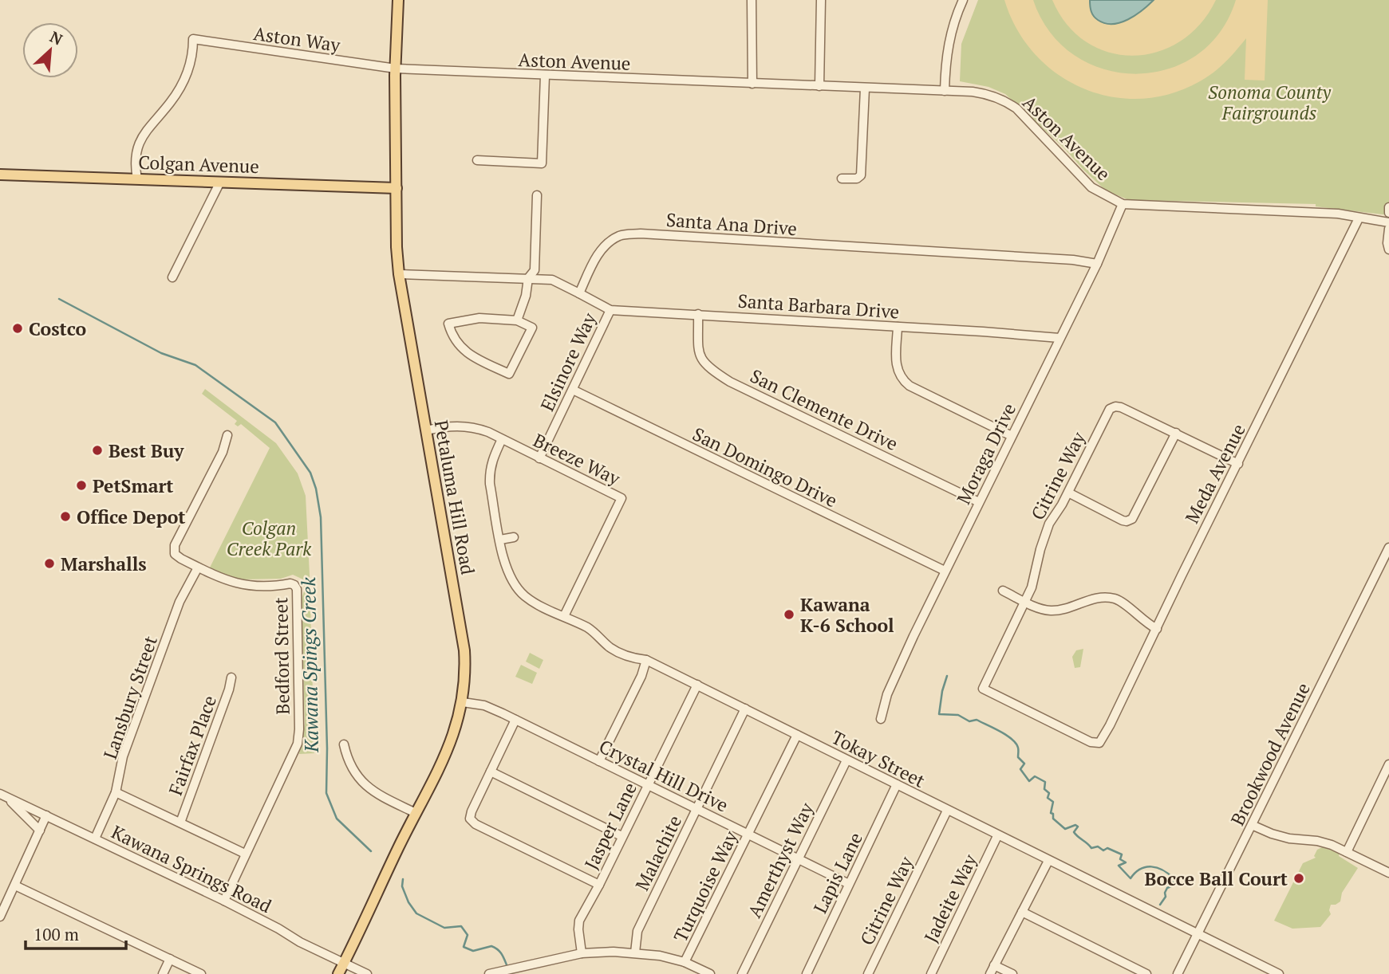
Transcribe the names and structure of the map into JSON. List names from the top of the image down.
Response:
{
  "streets": {
    "main road": ["Colgan Avenue", "Petaluma Hill Road"],
    "street": [
      "Aston Way",
      "Aston Avenue",
      "Santa Ana Drive",
      "Santa Barbara Drive",
      "Elsinore Way",
      "San Clemente Drive",
      "Moraga Drive",
      "Breeze Way",
      "San Domingo Drive",
      "Meda Avenue",
      "Citrine Way",
      "Bedford Street",
      "Lansbury Street",
      "Fairfax Place",
      "Brookwood Avenue",
      "Tokay Street",
      "Crystal Hill Drive",
      "Jasper Lane",
      "Malachite",
      "Amerthyst Way",
      "Kawana Springs Road",
      "Lapis Lane",
      "Turquoise Way",
      "Jadeite Way"
    ]
  },
  "crossings": [
    ["Aston Way", "Aston Avenue"],
    ["Aston Way", "Colgan Avenue"],
    ["Aston Way", "Petaluma Hill Road"],
    ["Aston Avenue", "Moraga Drive"],
    ["Aston Avenue", "Meda Avenue"],
    ["Aston Avenue", "Petaluma Hill Road"],
    ["Colgan Avenue", "Petaluma Hill Road"],
    ["Santa Ana Drive", "Santa Barbara Drive"],
    ["Santa Ana Drive", "Moraga Drive"],
    ["Santa Barbara Drive", "Elsinore Way"],
    ["Santa Barbara Drive", "San Clemente Drive"],
    ["Santa Barbara Drive", "Moraga Drive"],
    ["Elsinore Way", "Breeze Way"],
    ["Elsinore Way", "San Domingo Drive"],
    ["San Clemente Drive", "Moraga Drive"],
    ["Moraga Drive", "San Domingo Drive"],
    ["Breeze Way", "Petaluma Hill Road"],
    ["Breeze Way", "Tokay Street"],
    ["Meda Avenue", "Citrine Way"],
    ["Citrine Way", "Tokay Street"],
    ["Petaluma Hill Road", "Crystal Hill Drive"],
    ["Petaluma Hill Road", "Kawana Springs Road"],
    ["Bedford Street", "Lansbury Street"],
    ["Bedford Street", "Kawana Springs Road"],
    ["Lansbury Street", "Kawana Springs Road"],
    ["Brookwood Avenue", "Tokay Street"],
    ["Tokay Street", "Jasper Lane"],
    ["Tokay Street", "Malachite"],
    ["Tokay Street", "Amerthyst Way"],
    ["Tokay Street", "Lapis Lane"],
    ["Tokay Street", "Turquoise Way"],
    ["Tokay Street", "Jadeite Way"],
    ["Crystal Hill Drive", "Jasper Lane"],
    ["Crystal Hill Drive", "Malachite"],
    ["Crystal Hill Drive", "Amerthyst Way"],
    ["Crystal Hill Drive", "Lapis Lane"],
    ["Crystal Hill Drive", "Turquoise Way"]
  ],
  "water": ["Kawana Spings Creek"],
  "parks": ["Sonoma County Fairgrounds", "Colgan Creek Park"],
  "places": [
    "Costco",
    "Best Buy",
    "PetSmart",
    "Office Depot",
    "Marshalls",
    "Kawana K-6 School",
    "Bocce Ball Court"
  ],
  "scale_bar": "100 m",
  "north": "top right"
}
